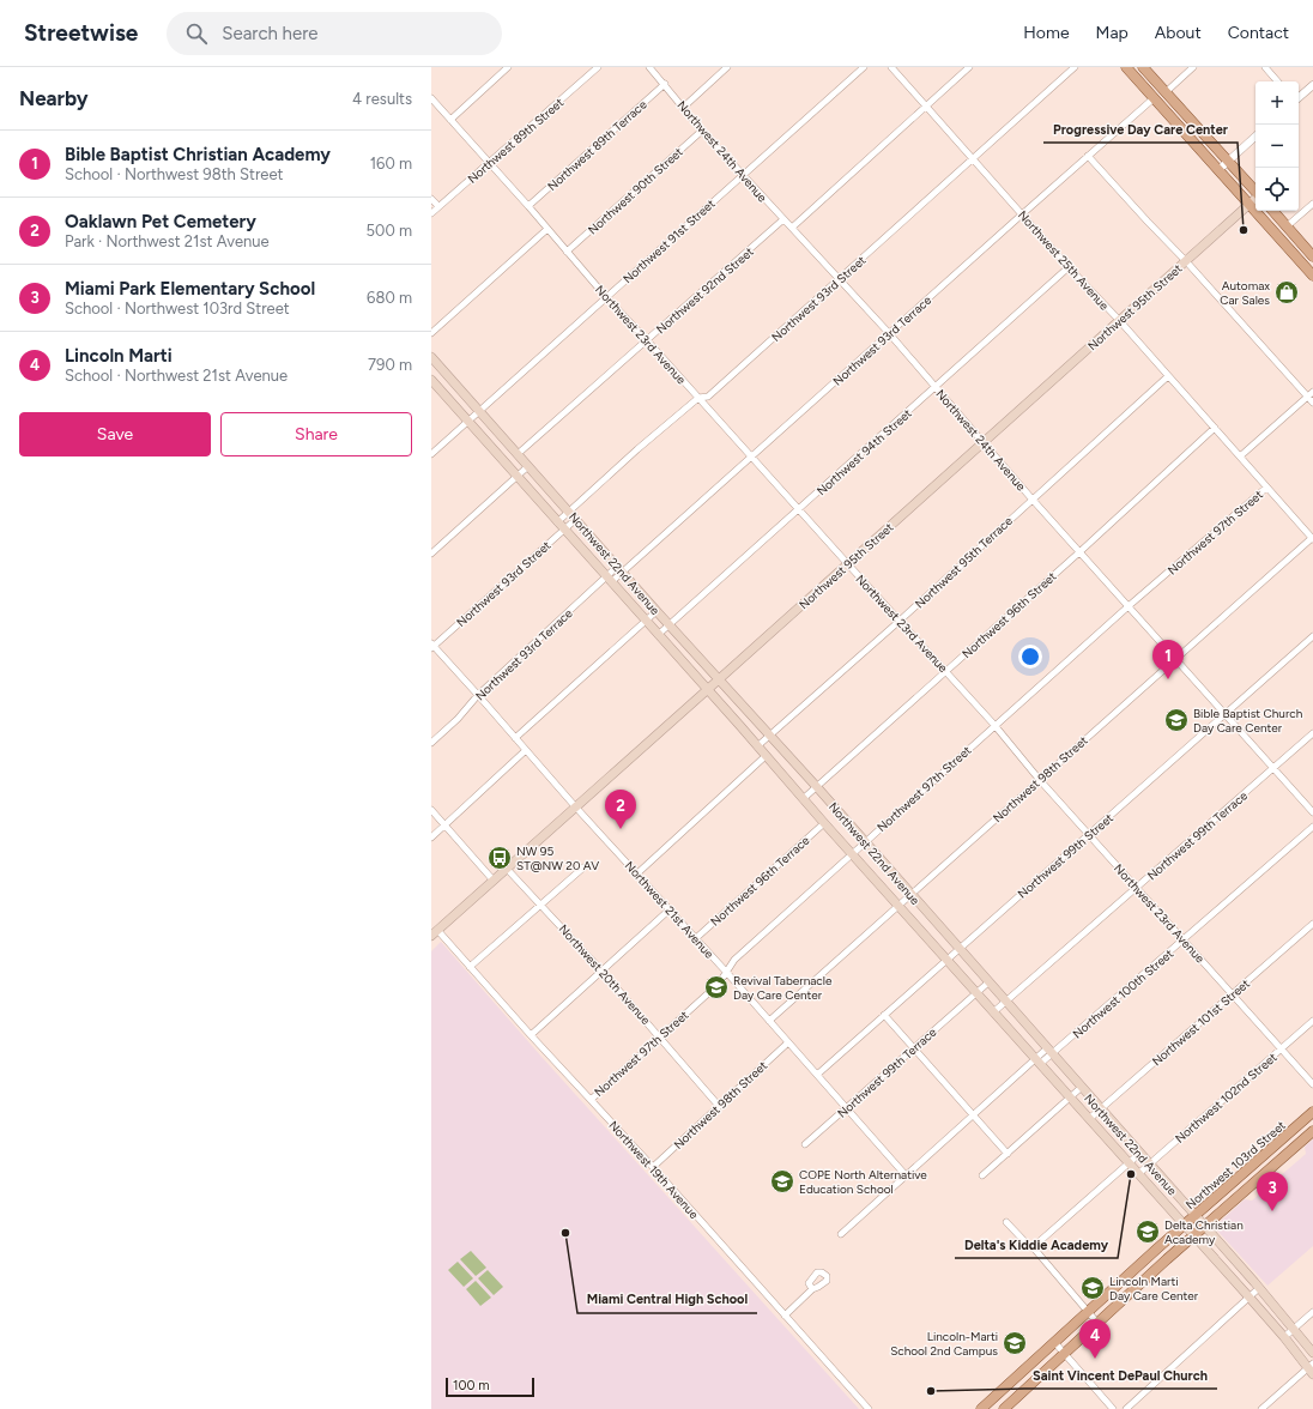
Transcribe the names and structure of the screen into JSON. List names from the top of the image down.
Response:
{
  "streets": {
    "main road": ["Northwest 95th Street", "Northwest 22nd Avenue", "Northwest 103rd Street"],
    "street": [
      "Northwest 89th Street",
      "Northwest 89th Terrace",
      "Northwest 24th Avenue",
      "Northwest 90th Street",
      "Northwest 91st Street",
      "Northwest 25th Avenue",
      "Northwest 92nd Street",
      "Northwest 93rd Street",
      "Northwest 23rd Avenue",
      "Northwest 93rd Terrace",
      "Northwest 94th Street",
      "Northwest 97th Street",
      "Northwest 95th Terrace",
      "Northwest 96th Street",
      "Northwest 98th Street",
      "Northwest 99th Terrace",
      "Northwest 99th Street",
      "Northwest 96th Terrace",
      "Northwest 21st Avenue",
      "Northwest 20th Avenue",
      "Northwest 100th Street",
      "Northwest 101st Street",
      "Northwest 102nd Street",
      "Northwest 19th Avenue"
    ]
  },
  "crossings": [
    ["Northwest 89th Street", "Northwest 23rd Avenue"],
    ["Northwest 89th Terrace", "Northwest 24th Avenue"],
    ["Northwest 89th Terrace", "Northwest 23rd Avenue"],
    ["Northwest 24th Avenue", "Northwest 90th Street"],
    ["Northwest 24th Avenue", "Northwest 91st Street"],
    ["Northwest 24th Avenue", "Northwest 92nd Street"],
    ["Northwest 24th Avenue", "Northwest 93rd Street"],
    ["Northwest 24th Avenue", "Northwest 95th Street"],
    ["Northwest 24th Avenue", "Northwest 93rd Terrace"],
    ["Northwest 24th Avenue", "Northwest 94th Street"],
    ["Northwest 24th Avenue", "Northwest 97th Street"],
    ["Northwest 24th Avenue", "Northwest 95th Terrace"],
    ["Northwest 24th Avenue", "Northwest 96th Street"],
    ["Northwest 24th Avenue", "Northwest 98th Street"],
    ["Northwest 24th Avenue", "Northwest 99th Terrace"],
    ["Northwest 24th Avenue", "Northwest 99th Street"],
    ["Northwest 90th Street", "Northwest 23rd Avenue"],
    ["Northwest 91st Street", "Northwest 23rd Avenue"],
    ["Northwest 91st Street", "Northwest 22nd Avenue"],
    ["Northwest 25th Avenue", "Northwest 93rd Street"],
    ["Northwest 25th Avenue", "Northwest 95th Street"],
    ["Northwest 25th Avenue", "Northwest 93rd Terrace"],
    ["Northwest 25th Avenue", "Northwest 94th Street"],
    ["Northwest 25th Avenue", "Northwest 97th Street"],
    ["Northwest 25th Avenue", "Northwest 95th Terrace"],
    ["Northwest 25th Avenue", "Northwest 96th Street"],
    ["Northwest 25th Avenue", "Northwest 98th Street"],
    ["Northwest 92nd Street", "Northwest 23rd Avenue"],
    ["Northwest 92nd Street", "Northwest 22nd Avenue"],
    ["Northwest 93rd Street", "Northwest 23rd Avenue"],
    ["Northwest 93rd Street", "Northwest 22nd Avenue"],
    ["Northwest 93rd Street", "Northwest 21st Avenue"],
    ["Northwest 95th Street", "Northwest 23rd Avenue"],
    ["Northwest 95th Street", "Northwest 22nd Avenue"],
    ["Northwest 95th Street", "Northwest 21st Avenue"],
    ["Northwest 95th Street", "Northwest 20th Avenue"],
    ["Northwest 95th Street", "Northwest 19th Avenue"],
    ["Northwest 23rd Avenue", "Northwest 93rd Terrace"],
    ["Northwest 23rd Avenue", "Northwest 94th Street"],
    ["Northwest 23rd Avenue", "Northwest 97th Street"],
    ["Northwest 23rd Avenue", "Northwest 95th Terrace"],
    ["Northwest 23rd Avenue", "Northwest 96th Street"],
    ["Northwest 23rd Avenue", "Northwest 98th Street"],
    ["Northwest 23rd Avenue", "Northwest 99th Terrace"],
    ["Northwest 23rd Avenue", "Northwest 99th Street"],
    ["Northwest 23rd Avenue", "Northwest 100th Street"],
    ["Northwest 23rd Avenue", "Northwest 101st Street"],
    ["Northwest 23rd Avenue", "Northwest 102nd Street"],
    ["Northwest 93rd Terrace", "Northwest 22nd Avenue"],
    ["Northwest 93rd Terrace", "Northwest 21st Avenue"],
    ["Northwest 94th Street", "Northwest 22nd Avenue"],
    ["Northwest 97th Street", "Northwest 22nd Avenue"],
    ["Northwest 97th Street", "Northwest 21st Avenue"],
    ["Northwest 97th Street", "Northwest 20th Avenue"],
    ["Northwest 97th Street", "Northwest 19th Avenue"],
    ["Northwest 95th Terrace", "Northwest 22nd Avenue"],
    ["Northwest 22nd Avenue", "Northwest 96th Street"],
    ["Northwest 22nd Avenue", "Northwest 98th Street"],
    ["Northwest 22nd Avenue", "Northwest 99th Terrace"],
    ["Northwest 22nd Avenue", "Northwest 99th Street"],
    ["Northwest 22nd Avenue", "Northwest 96th Terrace"],
    ["Northwest 22nd Avenue", "Northwest 100th Street"],
    ["Northwest 22nd Avenue", "Northwest 101st Street"],
    ["Northwest 22nd Avenue", "Northwest 102nd Street"],
    ["Northwest 22nd Avenue", "Northwest 103rd Street"],
    ["Northwest 98th Street", "Northwest 21st Avenue"],
    ["Northwest 98th Street", "Northwest 20th Avenue"],
    ["Northwest 98th Street", "Northwest 19th Avenue"],
    ["Northwest 99th Terrace", "Northwest 21st Avenue"],
    ["Northwest 99th Street", "Northwest 21st Avenue"],
    ["Northwest 96th Terrace", "Northwest 21st Avenue"],
    ["Northwest 21st Avenue", "Northwest 100th Street"]
  ],
  "places": {
    "other": [
      "Progressive Day Care Center",
      "Delta's Kiddie Academy",
      "Miami Central High School",
      "Saint Vincent DePaul Church"
    ],
    "shop": ["Automax Car Sales"],
    "school or university": [
      "Bible Baptist Church Day Care Center",
      "Revival Tabernacle Day Care Center",
      "COPE North Alternative Education School",
      "Delta Christian Academy",
      "Lincoln Marti Day Care Center",
      "Lincoln-Marti School 2nd Campus"
    ],
    "bus stop": ["NW 95 ST@NW 20 AV"]
  },
  "scale_bar": "100 m",
  "page": {
    "header": "Streetwise",
    "search": "Search here",
    "nav": [
      "Home",
      "Map",
      "About",
      "Contact"
    ],
    "heading": ["Nearby", "4 results"],
    "map_buttons": ["+", "−"],
    "list": [
      {
        "mark": "1",
        "name": "Bible Baptist Christian Academy",
        "note": "School · Northwest 98th Street",
        "value": "160 m"
      },
      {
        "mark": "2",
        "name": "Oaklawn Pet Cemetery",
        "note": "Park · Northwest 21st Avenue",
        "value": "500 m"
      },
      {
        "mark": "3",
        "name": "Miami Park Elementary School",
        "note": "School · Northwest 103rd Street",
        "value": "680 m"
      },
      {
        "mark": "4",
        "name": "Lincoln Marti",
        "note": "School · Northwest 21st Avenue",
        "value": "790 m"
      }
    ],
    "buttons": ["Save", "Share"],
    "pins": [
      "1",
      "2",
      "3",
      "4"
    ],
    "scale": "100 m"
  }
}
